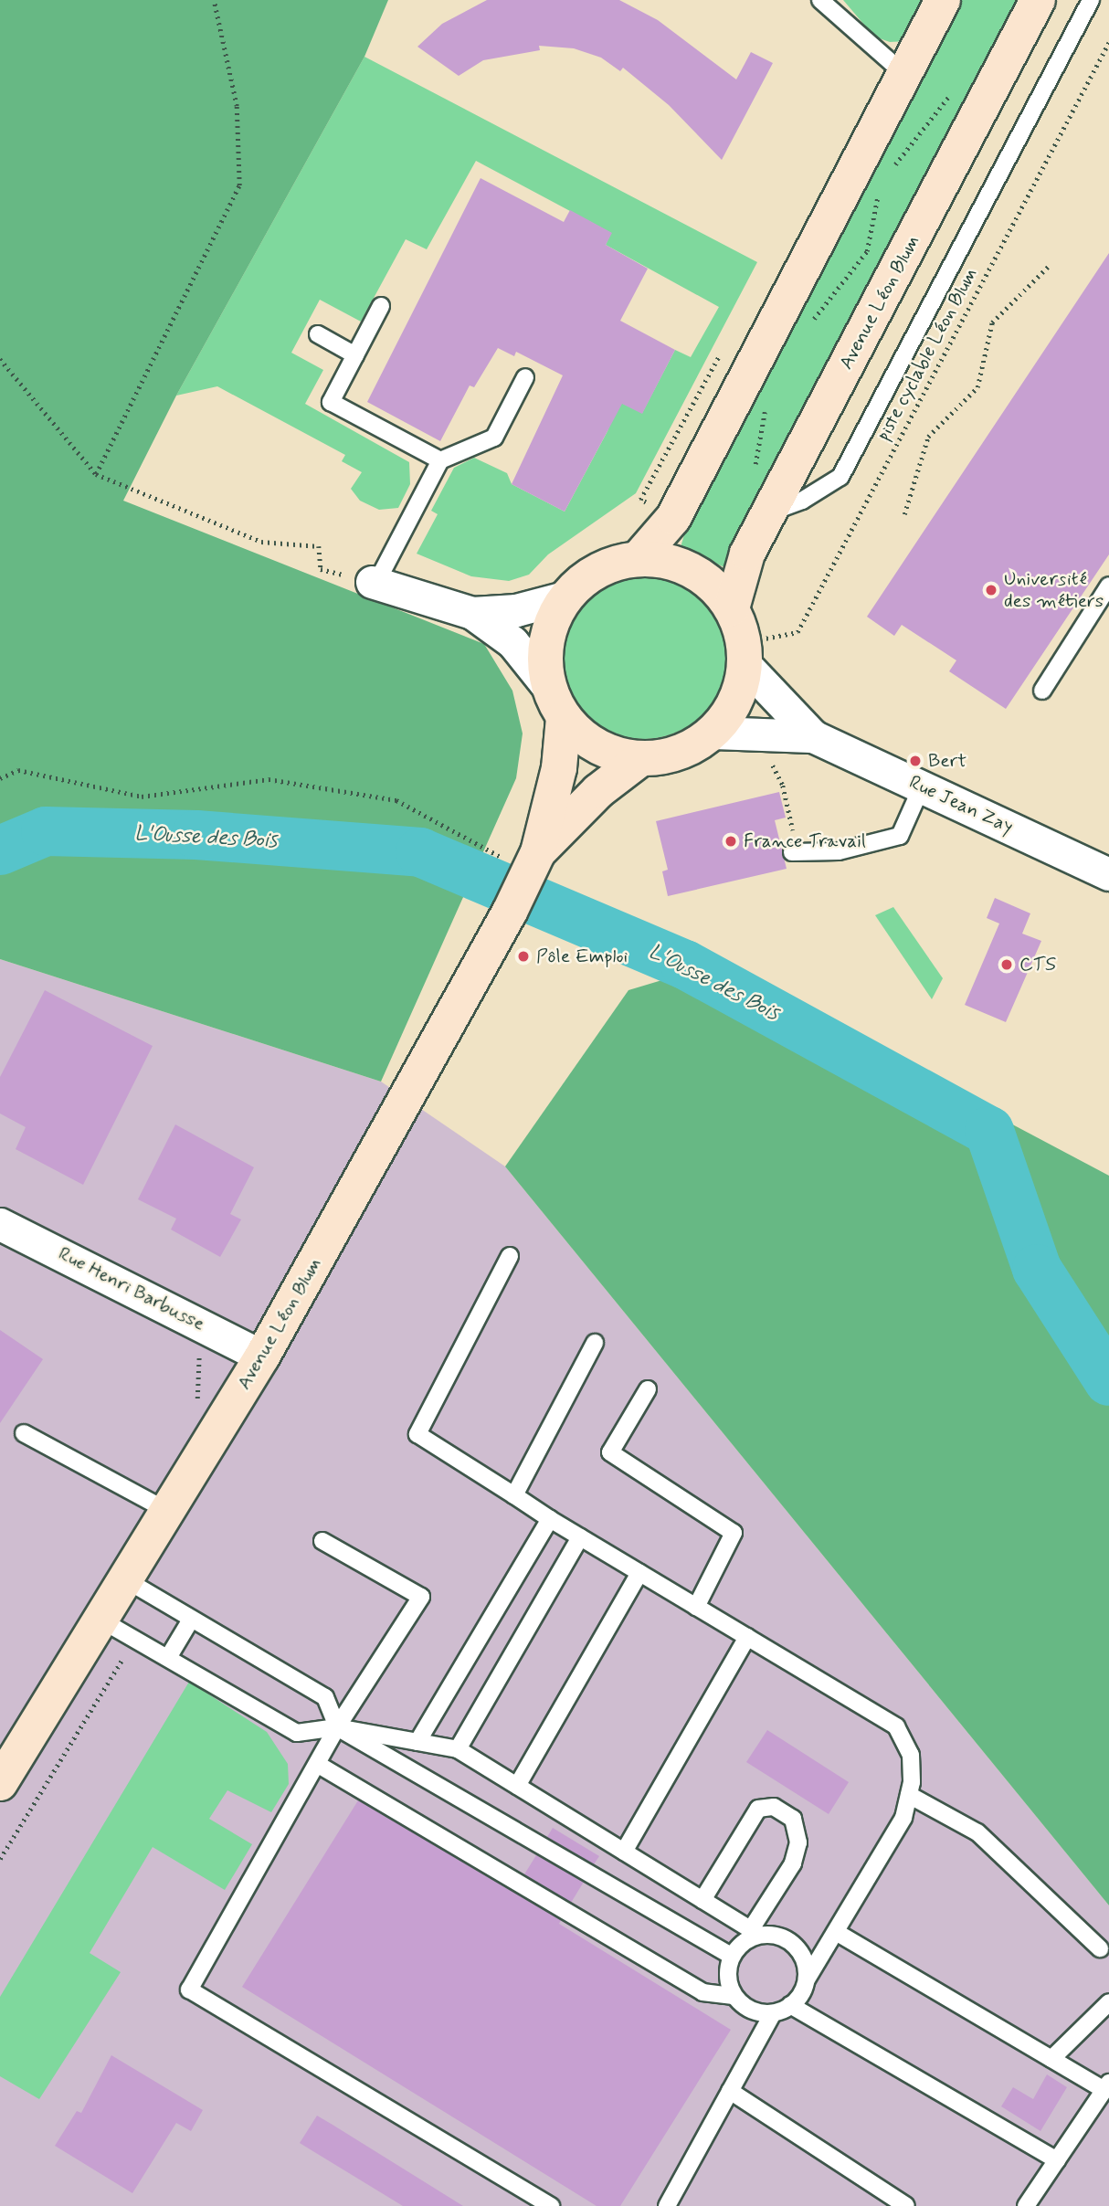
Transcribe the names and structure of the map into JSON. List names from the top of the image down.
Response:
{
  "streets": {
    "street": ["Avenue Léon Blum", "Rue Jean Zay", "Rue Henri Barbusse"],
    "path": ["piste cyclable Léon Blum"]
  },
  "crossings": [
    ["Avenue Léon Blum", "piste cyclable Léon Blum"],
    ["Avenue Léon Blum", "Rue Jean Zay"],
    ["Avenue Léon Blum", "Rue Henri Barbusse"],
    ["piste cyclable Léon Blum", "Rue Jean Zay"]
  ],
  "water": ["L'Ousse des Bois"],
  "places": [
    "Université des métiers",
    "Bert",
    "France Travail",
    "Pôle Emploi",
    "CTS"
  ]
}
